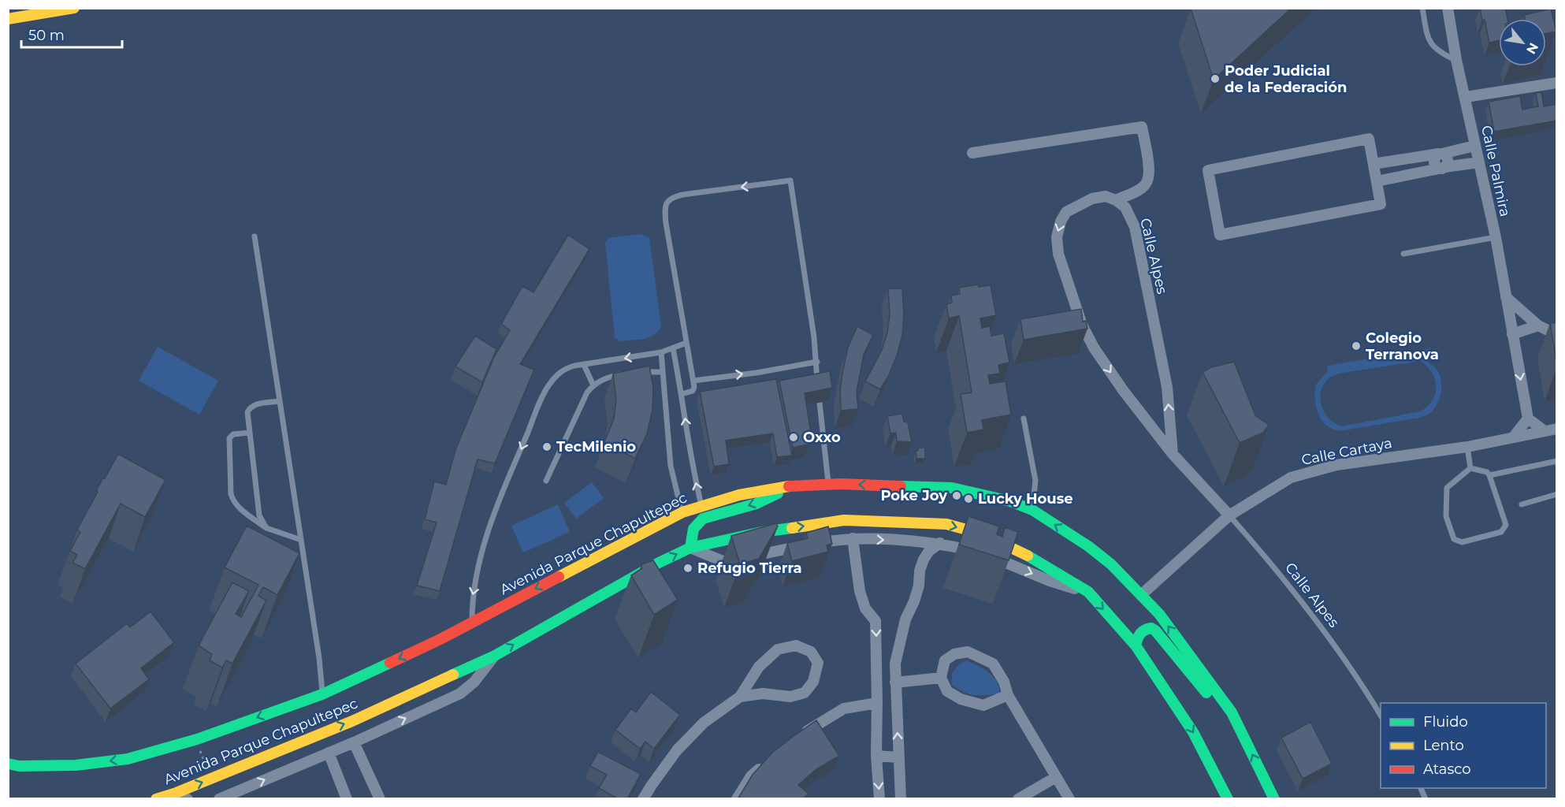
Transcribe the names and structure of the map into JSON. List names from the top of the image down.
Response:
{
  "streets": {
    "main road": ["Avenida Parque Chapultepec"],
    "street": ["Calle Palmira", "Calle Alpes", "Calle Cartaya"]
  },
  "crossings": [
    ["Calle Alpes", "Calle Cartaya"],
    ["Calle Cartaya", "Avenida Parque Chapultepec"]
  ],
  "places": [
    "Poder Judicial de la Federación",
    "Colegio Terranova",
    "Oxxo",
    "TecMilenio",
    "Poke Joy",
    "Lucky House",
    "Refugio Tierra"
  ],
  "legend": ["Fluido", "Lento", "Atasco"],
  "scale_bar": "50 m",
  "north": "bottom right"
}
